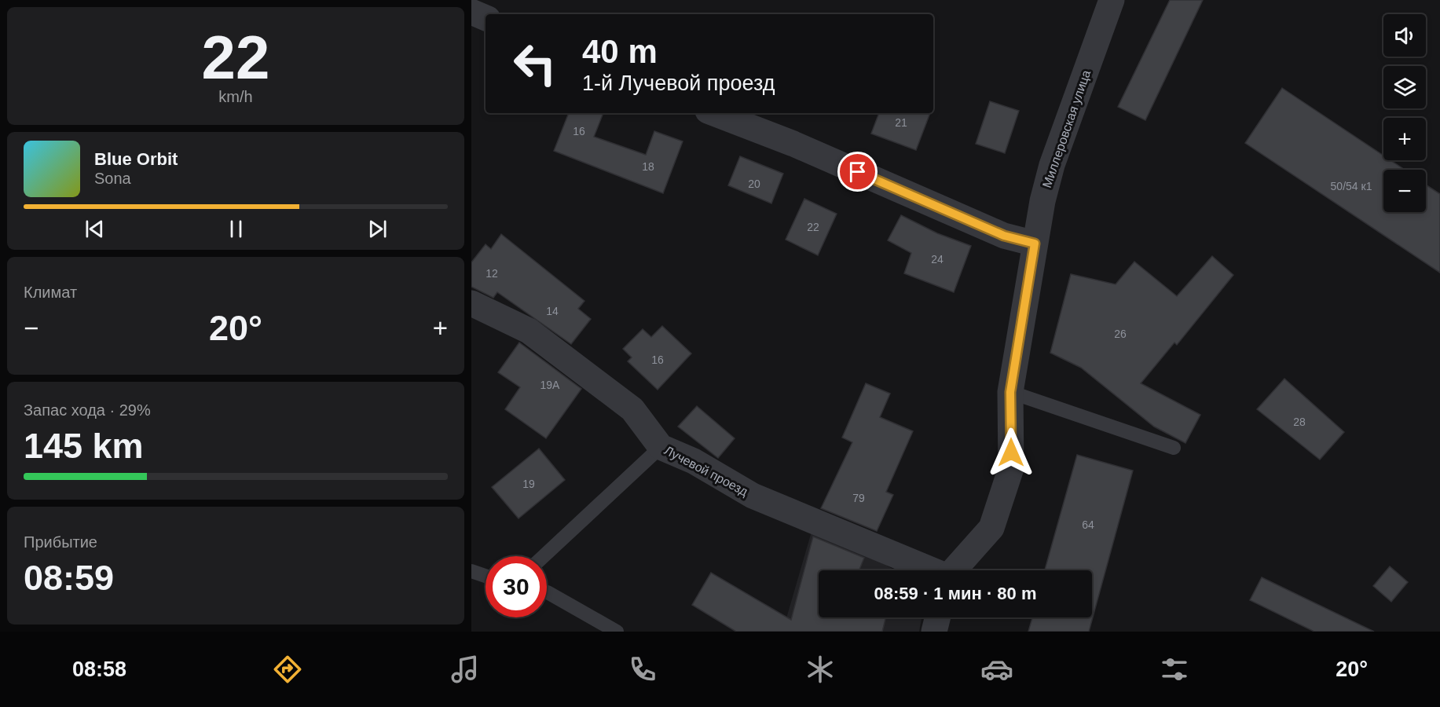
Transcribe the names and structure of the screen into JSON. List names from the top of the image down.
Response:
{
  "streets": {
    "street": ["Миллеровская улица", "Лучевой проезд"]
  },
  "house_numbers": [
    "21",
    "16",
    "18",
    "20",
    "50/54 к1",
    "22",
    "24",
    "12",
    "14",
    "26",
    "16",
    "19А",
    "28",
    "19",
    "79",
    "64"
  ],
  "page": {
    "tile": [
      ["22", "km/h"],
      "Климат",
      ["Запас хода · 29%", "145 km"],
      ["Прибытие", "08:59"]
    ],
    "map_buttons": ["+", "−"],
    "turn": ["40 m", "1-й Лучевой проезд"],
    "song": ["Blue Orbit", "Sona"],
    "heat": ["−", "20°", "+"],
    "limit": "30",
    "trip": "08:59 · 1 мин · 80 m",
    "tabs": ["08:58", "20°"]
  }
}
